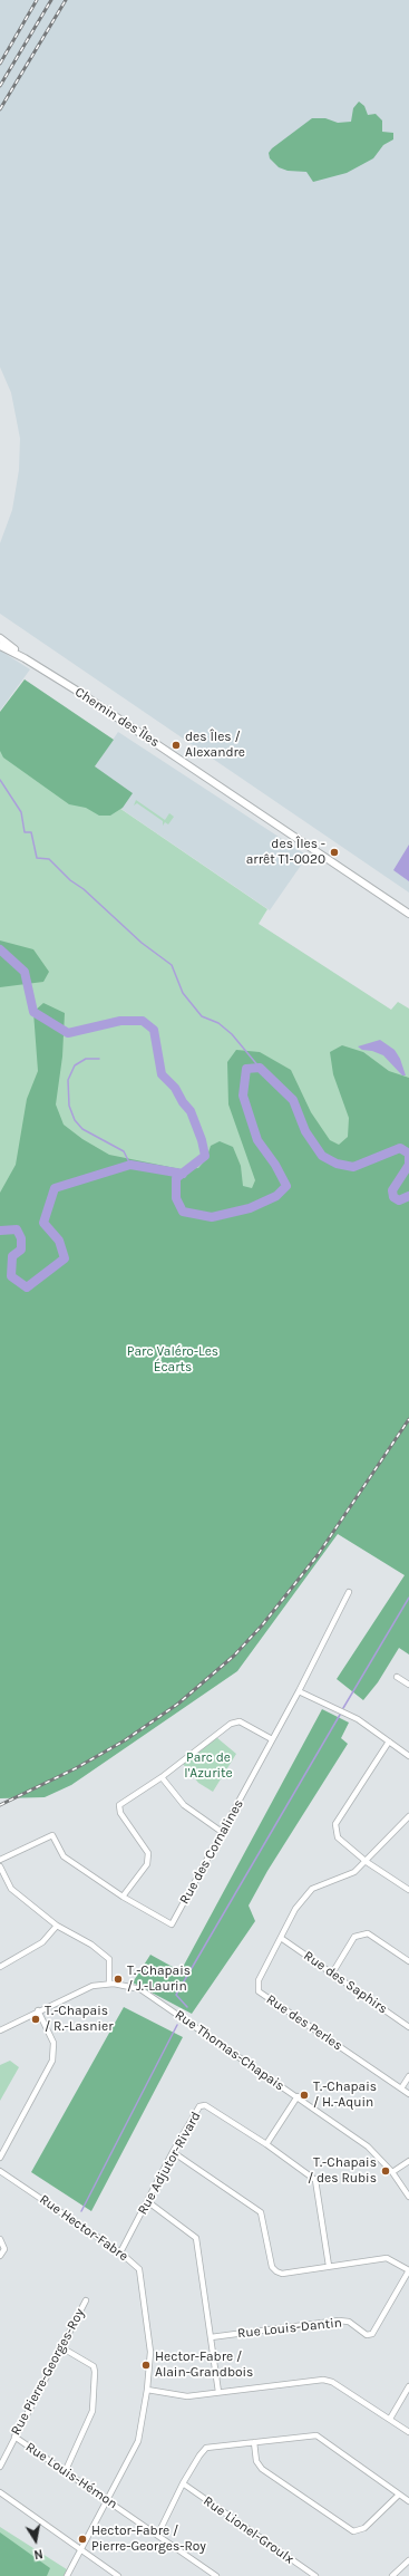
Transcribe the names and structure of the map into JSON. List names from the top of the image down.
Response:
{
  "streets": {
    "main road": ["Chemin des Îles"],
    "street": [
      "Rue des Cornalines",
      "Rue des Saphirs",
      "Rue des Perles",
      "Rue Thomas-Chapais",
      "Rue Adjutor-Rivard",
      "Rue Hector-Fabre",
      "Rue Louis-Dantin",
      "Rue Pierre-Georges-Roy",
      "Rue Louis-Hémon",
      "Rue Lionel-Groulx"
    ]
  },
  "crossings": [
    ["Rue des Saphirs", "Rue des Perles"],
    ["Rue Adjutor-Rivard", "Rue Hector-Fabre"],
    ["Rue Hector-Fabre", "Rue Louis-Hémon"],
    ["Rue Pierre-Georges-Roy", "Rue Louis-Hémon"]
  ],
  "parks": ["Parc Valéro-Les Écarts", "Parc de l'Azurite"],
  "places": [
    "des Îles / Alexandre",
    "des Îles - arrêt T1-0020",
    "T.-Chapais / J.-Laurin",
    "T.-Chapais / R.-Lasnier",
    "T.-Chapais / H.-Aquin",
    "T.-Chapais / des Rubis",
    "Hector-Fabre / Alain-Grandbois",
    "Hector-Fabre / Pierre-Georges-Roy"
  ],
  "north": "bottom"
}
